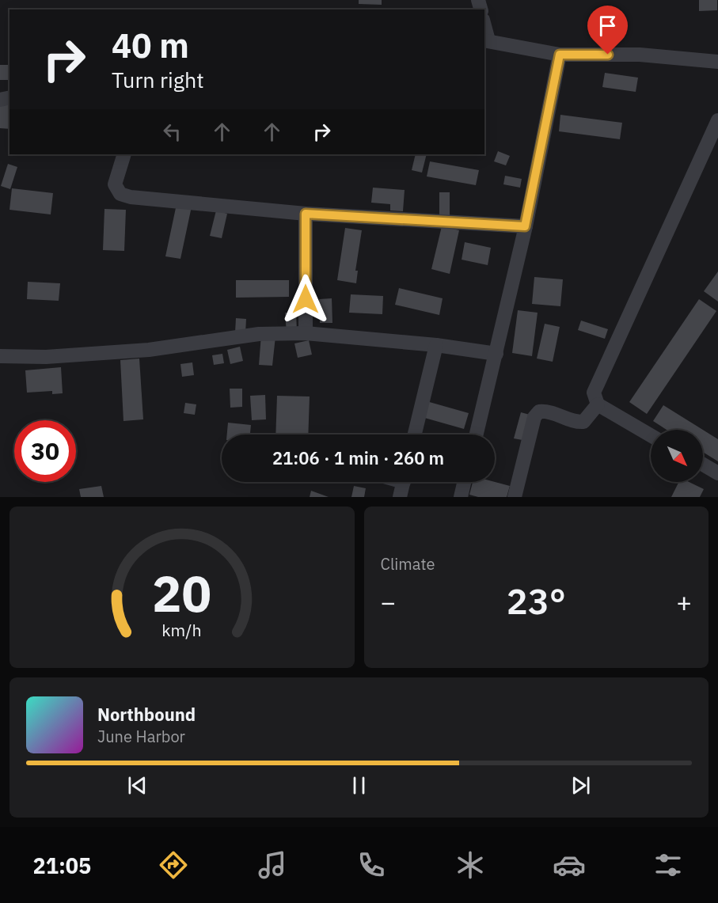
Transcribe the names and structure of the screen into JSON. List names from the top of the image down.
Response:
{
  "north": "bottom right",
  "page": {
    "turn": ["40 m", "Turn right"],
    "limit": "30",
    "trip": "21:06 · 1 min · 260 m",
    "tile": "Climate",
    "heat": ["−", "23°", "+"],
    "song": ["Northbound", "June Harbor"],
    "tabs": "21:05",
    "gauge": ["20", "km/h"]
  }
}
